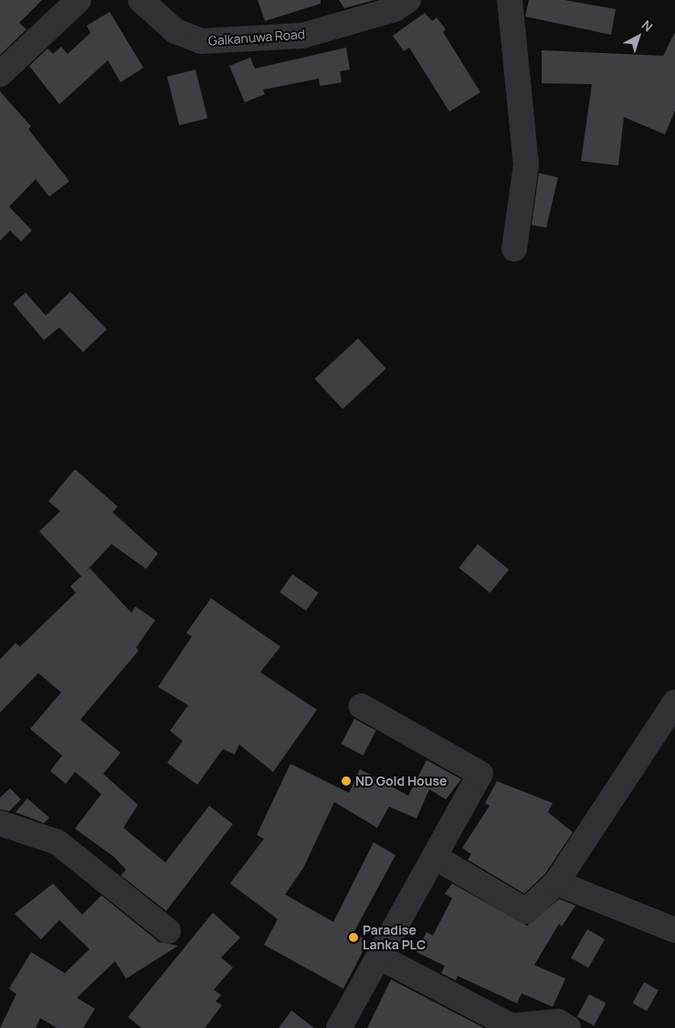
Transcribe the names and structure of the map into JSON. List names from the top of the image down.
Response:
{
  "streets": {
    "street": ["Galkanuwa Road"]
  },
  "places": ["ND Gold House", "Paradise Lanka PLC"],
  "north": "top right"
}
